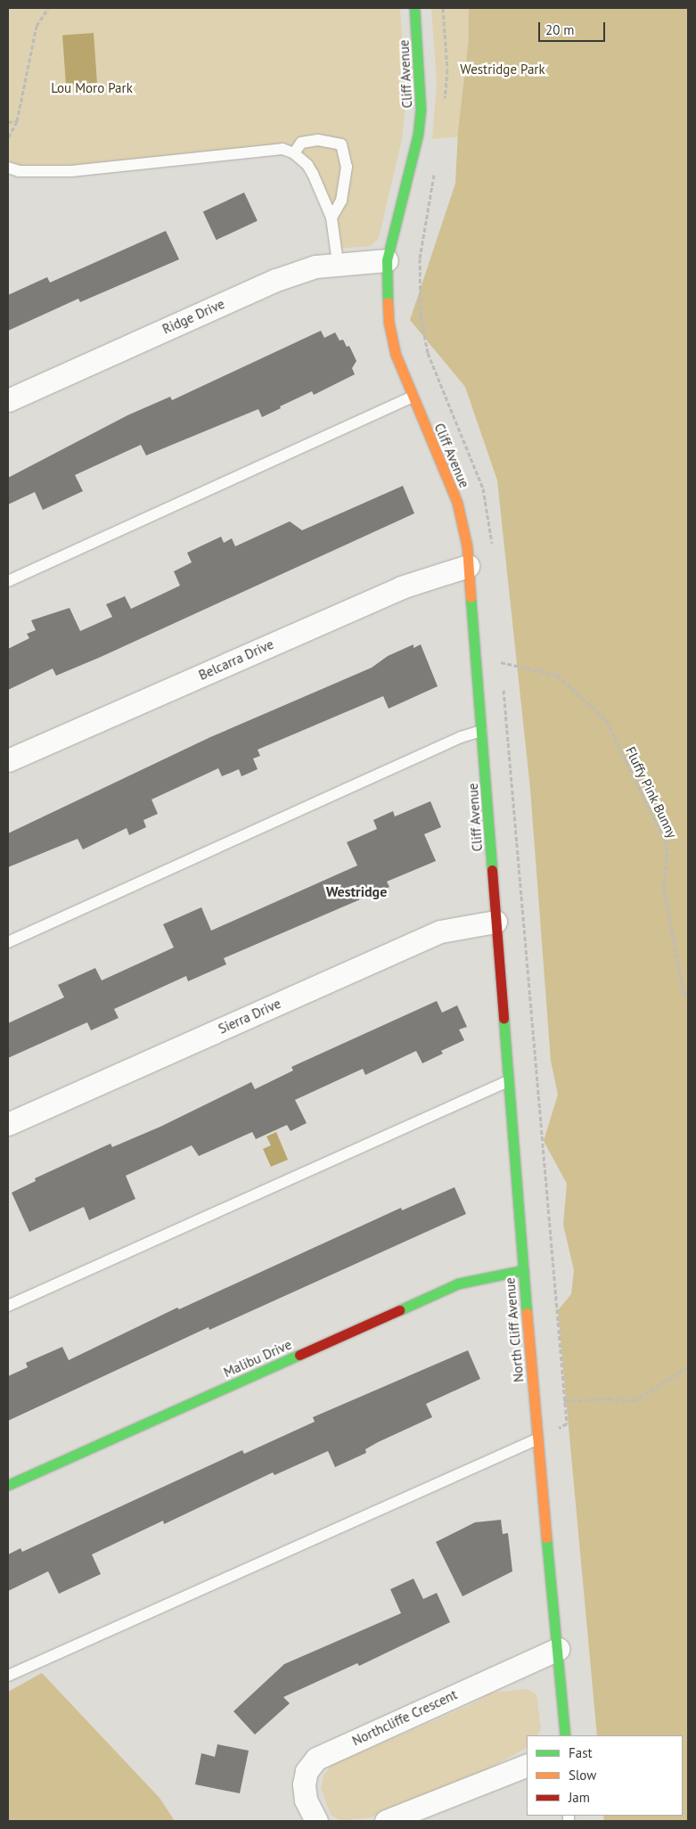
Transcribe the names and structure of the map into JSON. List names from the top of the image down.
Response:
{
  "streets": {
    "street": [
      "Cliff Avenue",
      "Ridge Drive",
      "Belcarra Drive",
      "Sierra Drive",
      "North Cliff Avenue",
      "Malibu Drive",
      "Northcliffe Crescent"
    ],
    "path": ["Fluffy Pink Bunny"]
  },
  "crossings": [
    ["Cliff Avenue", "Ridge Drive"],
    ["Cliff Avenue", "Belcarra Drive"],
    ["Cliff Avenue", "Sierra Drive"],
    ["Cliff Avenue", "North Cliff Avenue"],
    ["Sierra Drive", "North Cliff Avenue"],
    ["North Cliff Avenue", "Malibu Drive"],
    ["North Cliff Avenue", "Northcliffe Crescent"]
  ],
  "districts": ["Westridge"],
  "parks": ["Westridge Park", "Lou Moro Park"],
  "legend": ["Fast", "Slow", "Jam"],
  "scale_bar": "20 m"
}
